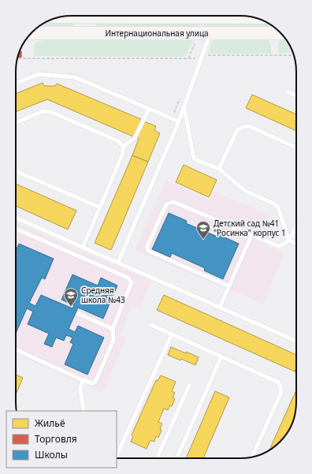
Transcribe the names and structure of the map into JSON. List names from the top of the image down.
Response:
{
  "streets": {
    "main road": ["Интернациональная улица"]
  },
  "places": {
    "school or university": ["Детский сад №41 \"Росинка\" корпус 1", "Средняя школа №43"]
  },
  "legend": ["Жильё", "Торговля", "Школы"]
}
